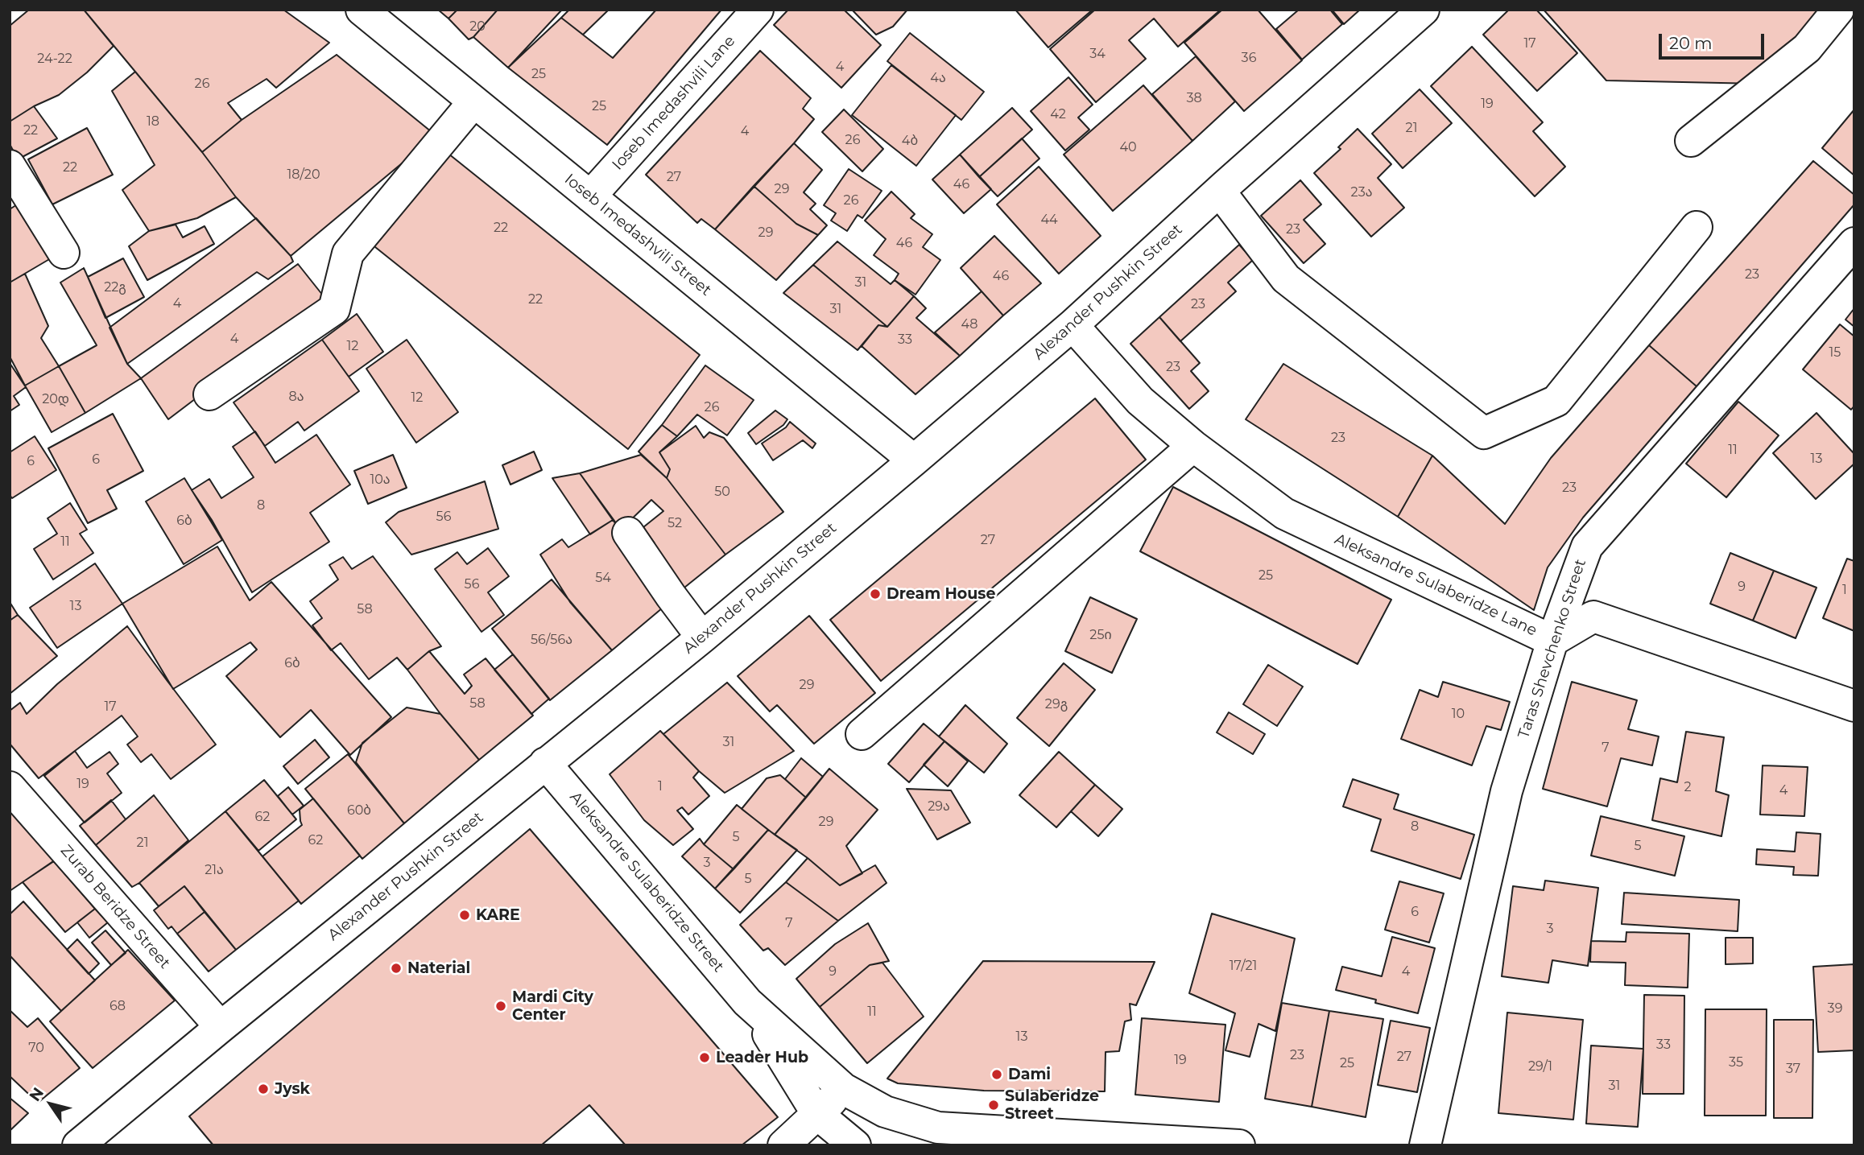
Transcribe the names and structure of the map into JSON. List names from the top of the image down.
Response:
{
  "streets": {
    "street": [
      "Ioseb Imedashvili Lane",
      "Ioseb Imedashvili Street",
      "Alexander Pushkin Street",
      "Aleksandre Sulaberidze Lane",
      "Taras Shevchenko Street",
      "Aleksandre Sulaberidze Street",
      "Zurab Beridze Street"
    ]
  },
  "crossings": [
    ["Ioseb Imedashvili Lane", "Ioseb Imedashvili Street"],
    ["Ioseb Imedashvili Street", "Alexander Pushkin Street"],
    ["Alexander Pushkin Street", "Aleksandre Sulaberidze Lane"],
    ["Alexander Pushkin Street", "Aleksandre Sulaberidze Street"],
    ["Alexander Pushkin Street", "Zurab Beridze Street"],
    ["Aleksandre Sulaberidze Lane", "Taras Shevchenko Street"]
  ],
  "places": [
    "Dream House",
    "KARE",
    "Naterial",
    "Mardi City Center",
    "Leader Hub",
    "Dami",
    "Jysk",
    "Sulaberidze Street"
  ],
  "house_numbers": [
    "20",
    "17",
    "34",
    "36",
    "24-22",
    "4",
    "25",
    "4ა",
    "26",
    "38",
    "19",
    "25",
    "42",
    "18",
    "21",
    "22",
    "4",
    "26",
    "4ბ",
    "40",
    "22",
    "18/20",
    "27",
    "46",
    "29",
    "23ა",
    "26",
    "44",
    "22",
    "23",
    "29",
    "46",
    "23",
    "46",
    "31",
    "22გ",
    "22",
    "4",
    "23",
    "31",
    "48",
    "4",
    "33",
    "12",
    "15",
    "23",
    "8ა",
    "12",
    "20დ",
    "26",
    "23",
    "11",
    "13",
    "6",
    "6",
    "10ა",
    "23",
    "50",
    "8",
    "56",
    "6ბ",
    "52",
    "27",
    "11",
    "25",
    "54",
    "56",
    "9",
    "1",
    "13",
    "58",
    "25ი",
    "56/56ა",
    "6ბ",
    "29",
    "58",
    "29გ",
    "17",
    "10",
    "31",
    "7",
    "19",
    "1",
    "2",
    "4",
    "29ა",
    "60ბ",
    "62",
    "29",
    "8",
    "5",
    "62",
    "21",
    "5",
    "3",
    "21ა",
    "5",
    "6",
    "7",
    "3",
    "17/21",
    "9",
    "4",
    "68",
    "39",
    "11",
    "13",
    "33",
    "70",
    "23",
    "27",
    "19",
    "35",
    "25",
    "29/1",
    "37",
    "31"
  ],
  "scale_bar": "20 m",
  "north": "top left"
}
